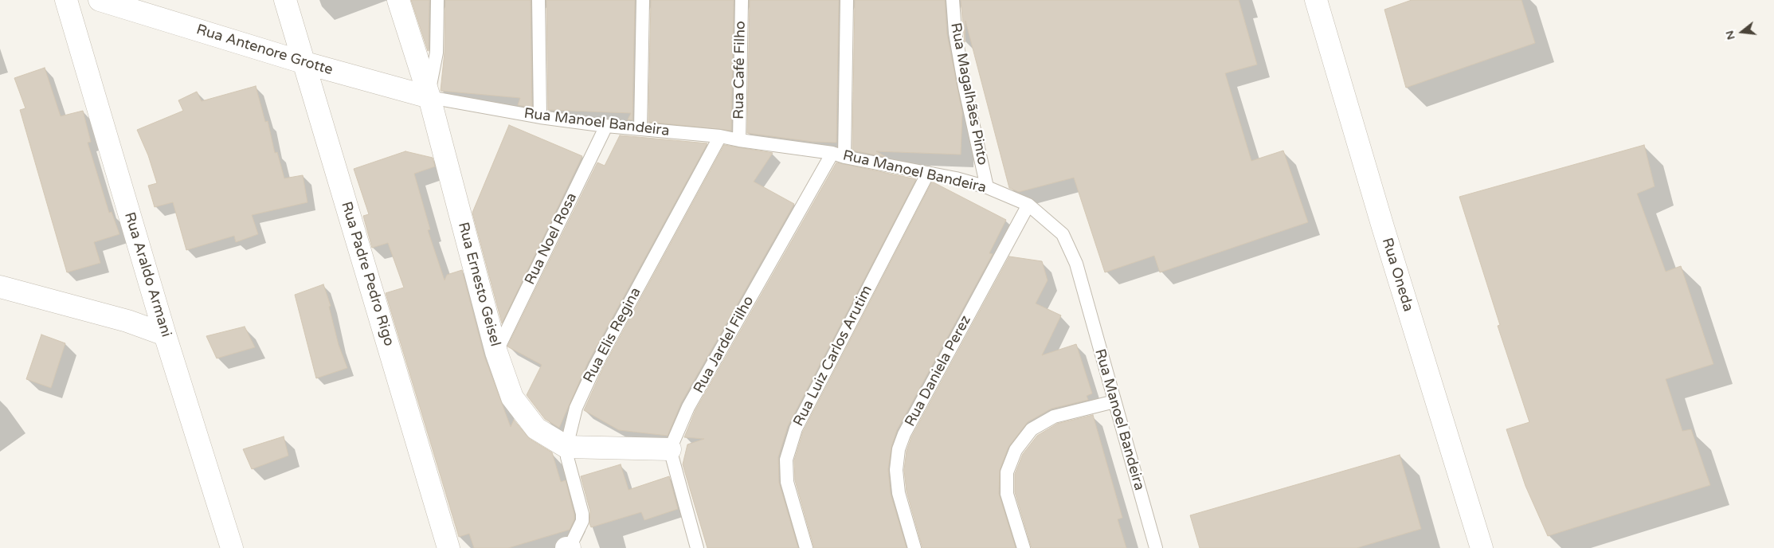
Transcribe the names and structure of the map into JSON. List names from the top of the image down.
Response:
{
  "streets": {
    "street": [
      "Rua Antenore Grotte",
      "Rua Padre Pedro Rigo",
      "Rua Araldo Armani",
      "Rua Oneda",
      "Rua Ernesto Geisel"
    ],
    "lane": [
      "Rua Café Filho",
      "Rua Magalhães Pinto",
      "Rua Manoel Bandeira",
      "Rua Noel Rosa",
      "Rua Elis Regina",
      "Rua Jardel Filho",
      "Rua Luiz Carlos Arutim",
      "Rua Daniela Perez"
    ]
  },
  "crossings": [
    ["Rua Antenore Grotte", "Rua Manoel Bandeira"],
    ["Rua Antenore Grotte", "Rua Padre Pedro Rigo"],
    ["Rua Antenore Grotte", "Rua Ernesto Geisel"],
    ["Rua Café Filho", "Rua Manoel Bandeira"],
    ["Rua Magalhães Pinto", "Rua Manoel Bandeira"],
    ["Rua Manoel Bandeira", "Rua Noel Rosa"],
    ["Rua Manoel Bandeira", "Rua Ernesto Geisel"],
    ["Rua Manoel Bandeira", "Rua Elis Regina"],
    ["Rua Manoel Bandeira", "Rua Jardel Filho"],
    ["Rua Manoel Bandeira", "Rua Luiz Carlos Arutim"],
    ["Rua Manoel Bandeira", "Rua Daniela Perez"],
    ["Rua Noel Rosa", "Rua Ernesto Geisel"],
    ["Rua Ernesto Geisel", "Rua Elis Regina"]
  ],
  "north": "left"
}
